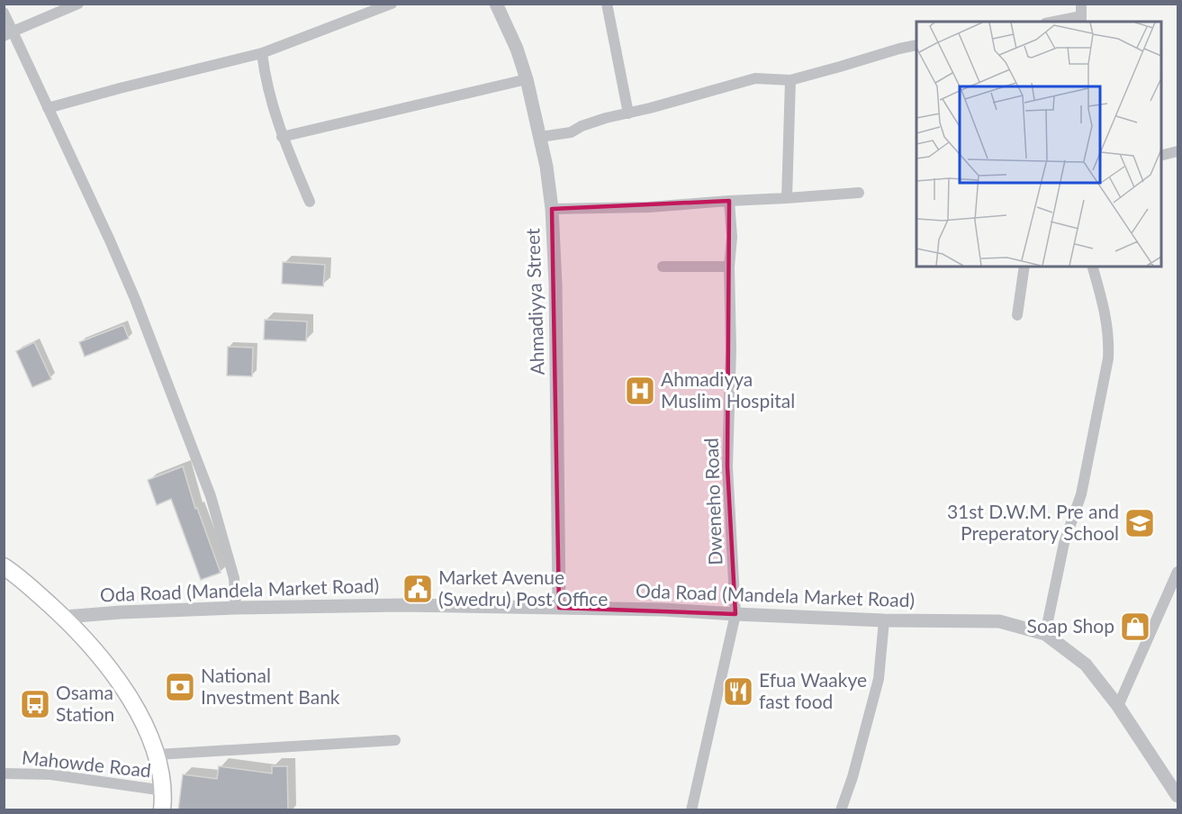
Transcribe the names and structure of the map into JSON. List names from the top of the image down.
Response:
{
  "streets": {
    "street": [
      "Ahmadiyya Street",
      "Dweneho Road",
      "Oda Road (Mandela Market Road)",
      "Mahowde Road"
    ]
  },
  "crossings": [
    ["Ahmadiyya Street", "Oda Road (Mandela Market Road)"],
    ["Dweneho Road", "Oda Road (Mandela Market Road)"]
  ],
  "places": {
    "hospital": ["Ahmadiyya Muslim Hospital"],
    "school or university": ["31st D.W.M. Pre and Preperatory School"],
    "public building": ["Market Avenue (Swedru) Post Office"],
    "shop": ["Soap Shop"],
    "bank": ["National Investment Bank"],
    "restaurant": ["Efua Waakye fast food"],
    "bus stop": ["Osama Station"]
  }
}
